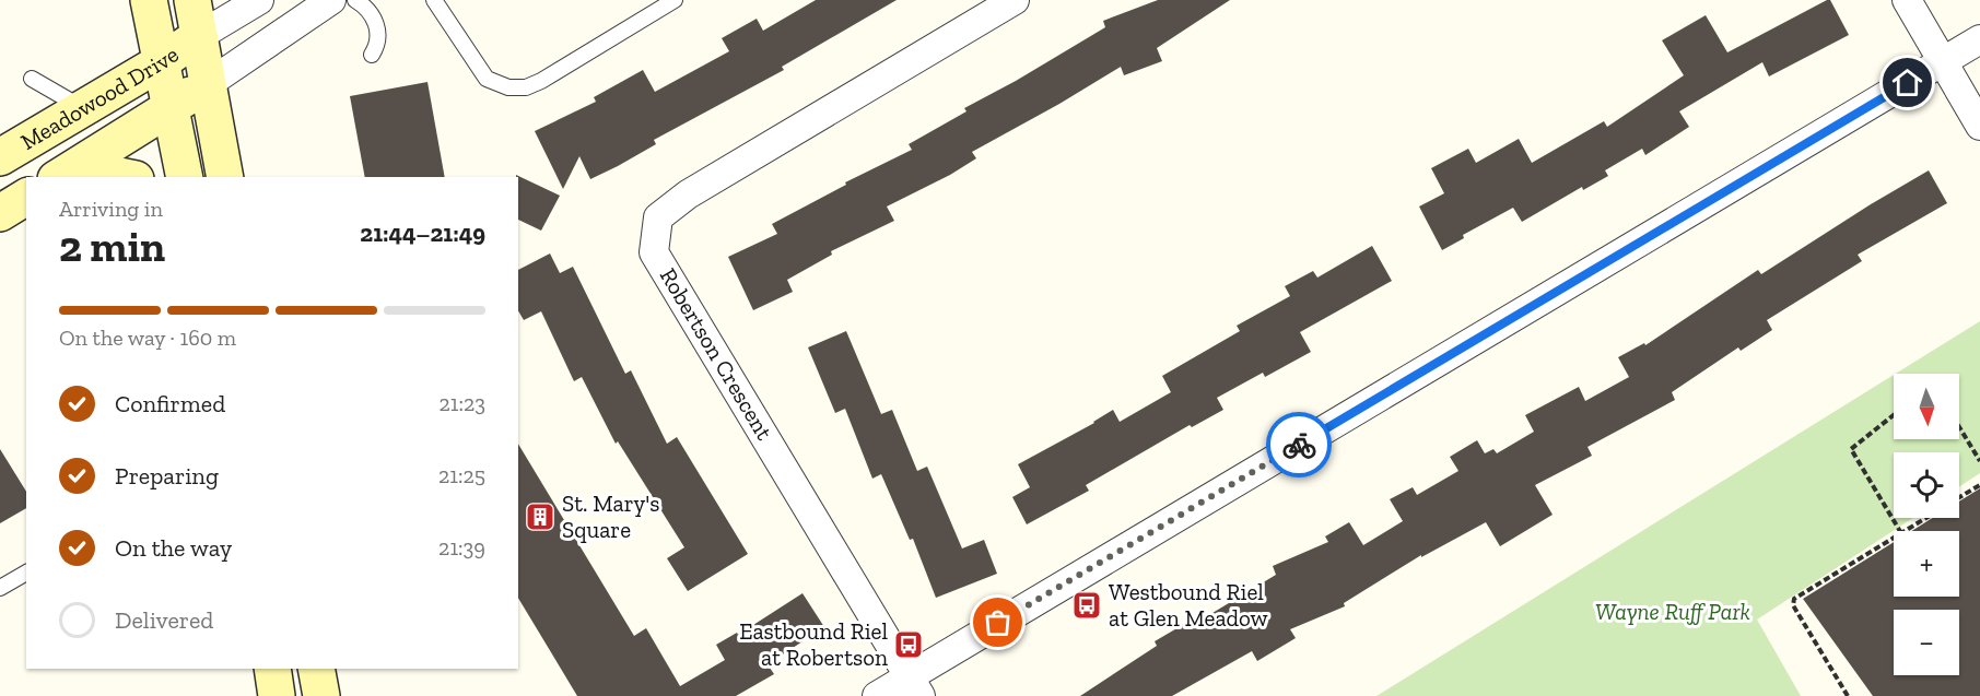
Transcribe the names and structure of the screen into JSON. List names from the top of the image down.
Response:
{
  "streets": {
    "main road": ["Meadowood Drive"],
    "street": ["Robertson Crescent"]
  },
  "parks": ["Wayne Ruff Park"],
  "places": {
    "building": ["St. Mary's Square"],
    "bus stop": ["Westbound Riel at Glen Meadow", "Eastbound Riel at Robertson"]
  },
  "north": "bottom",
  "page": {
    "heading": ["2 min", "Arriving in", "21:44–21:49"],
    "bar": "On the way · 160 m",
    "list": [
      ["Confirmed", "21:23"],
      ["Preparing", "21:25"],
      ["On the way", "21:39"],
      "Delivered"
    ],
    "map_buttons": ["+", "−"]
  }
}
